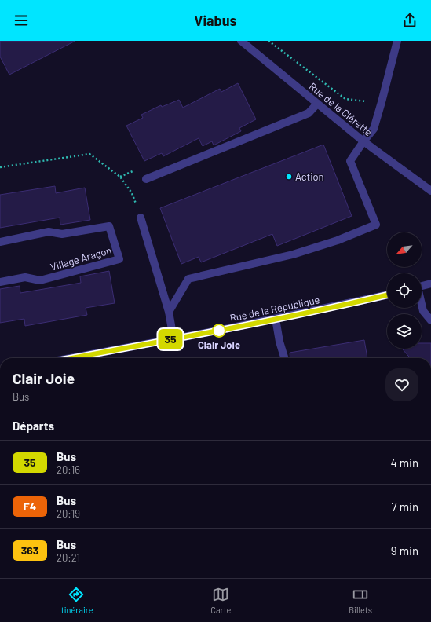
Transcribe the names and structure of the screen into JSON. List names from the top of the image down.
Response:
{
  "streets": {
    "street": ["Rue de la Clérette", "Village Aragon", "Rue de la République"]
  },
  "places": ["Action", "Clair Joie"],
  "lines": ["bus line 35"],
  "north": "bottom left",
  "page": {
    "header": "Viabus",
    "on_map": "35",
    "heading": [
      ["Clair Joie", "Bus"],
      "Départs"
    ],
    "list": [
      {
        "mark": "35",
        "name": "Bus",
        "note": "20:16",
        "value": "4 min"
      },
      {
        "mark": "F4",
        "name": "Bus",
        "note": "20:19",
        "value": "7 min"
      },
      {
        "mark": "363",
        "name": "Bus",
        "note": "20:21",
        "value": "9 min"
      }
    ],
    "tabs": ["Itinéraire", "Carte", "Billets"]
  }
}
